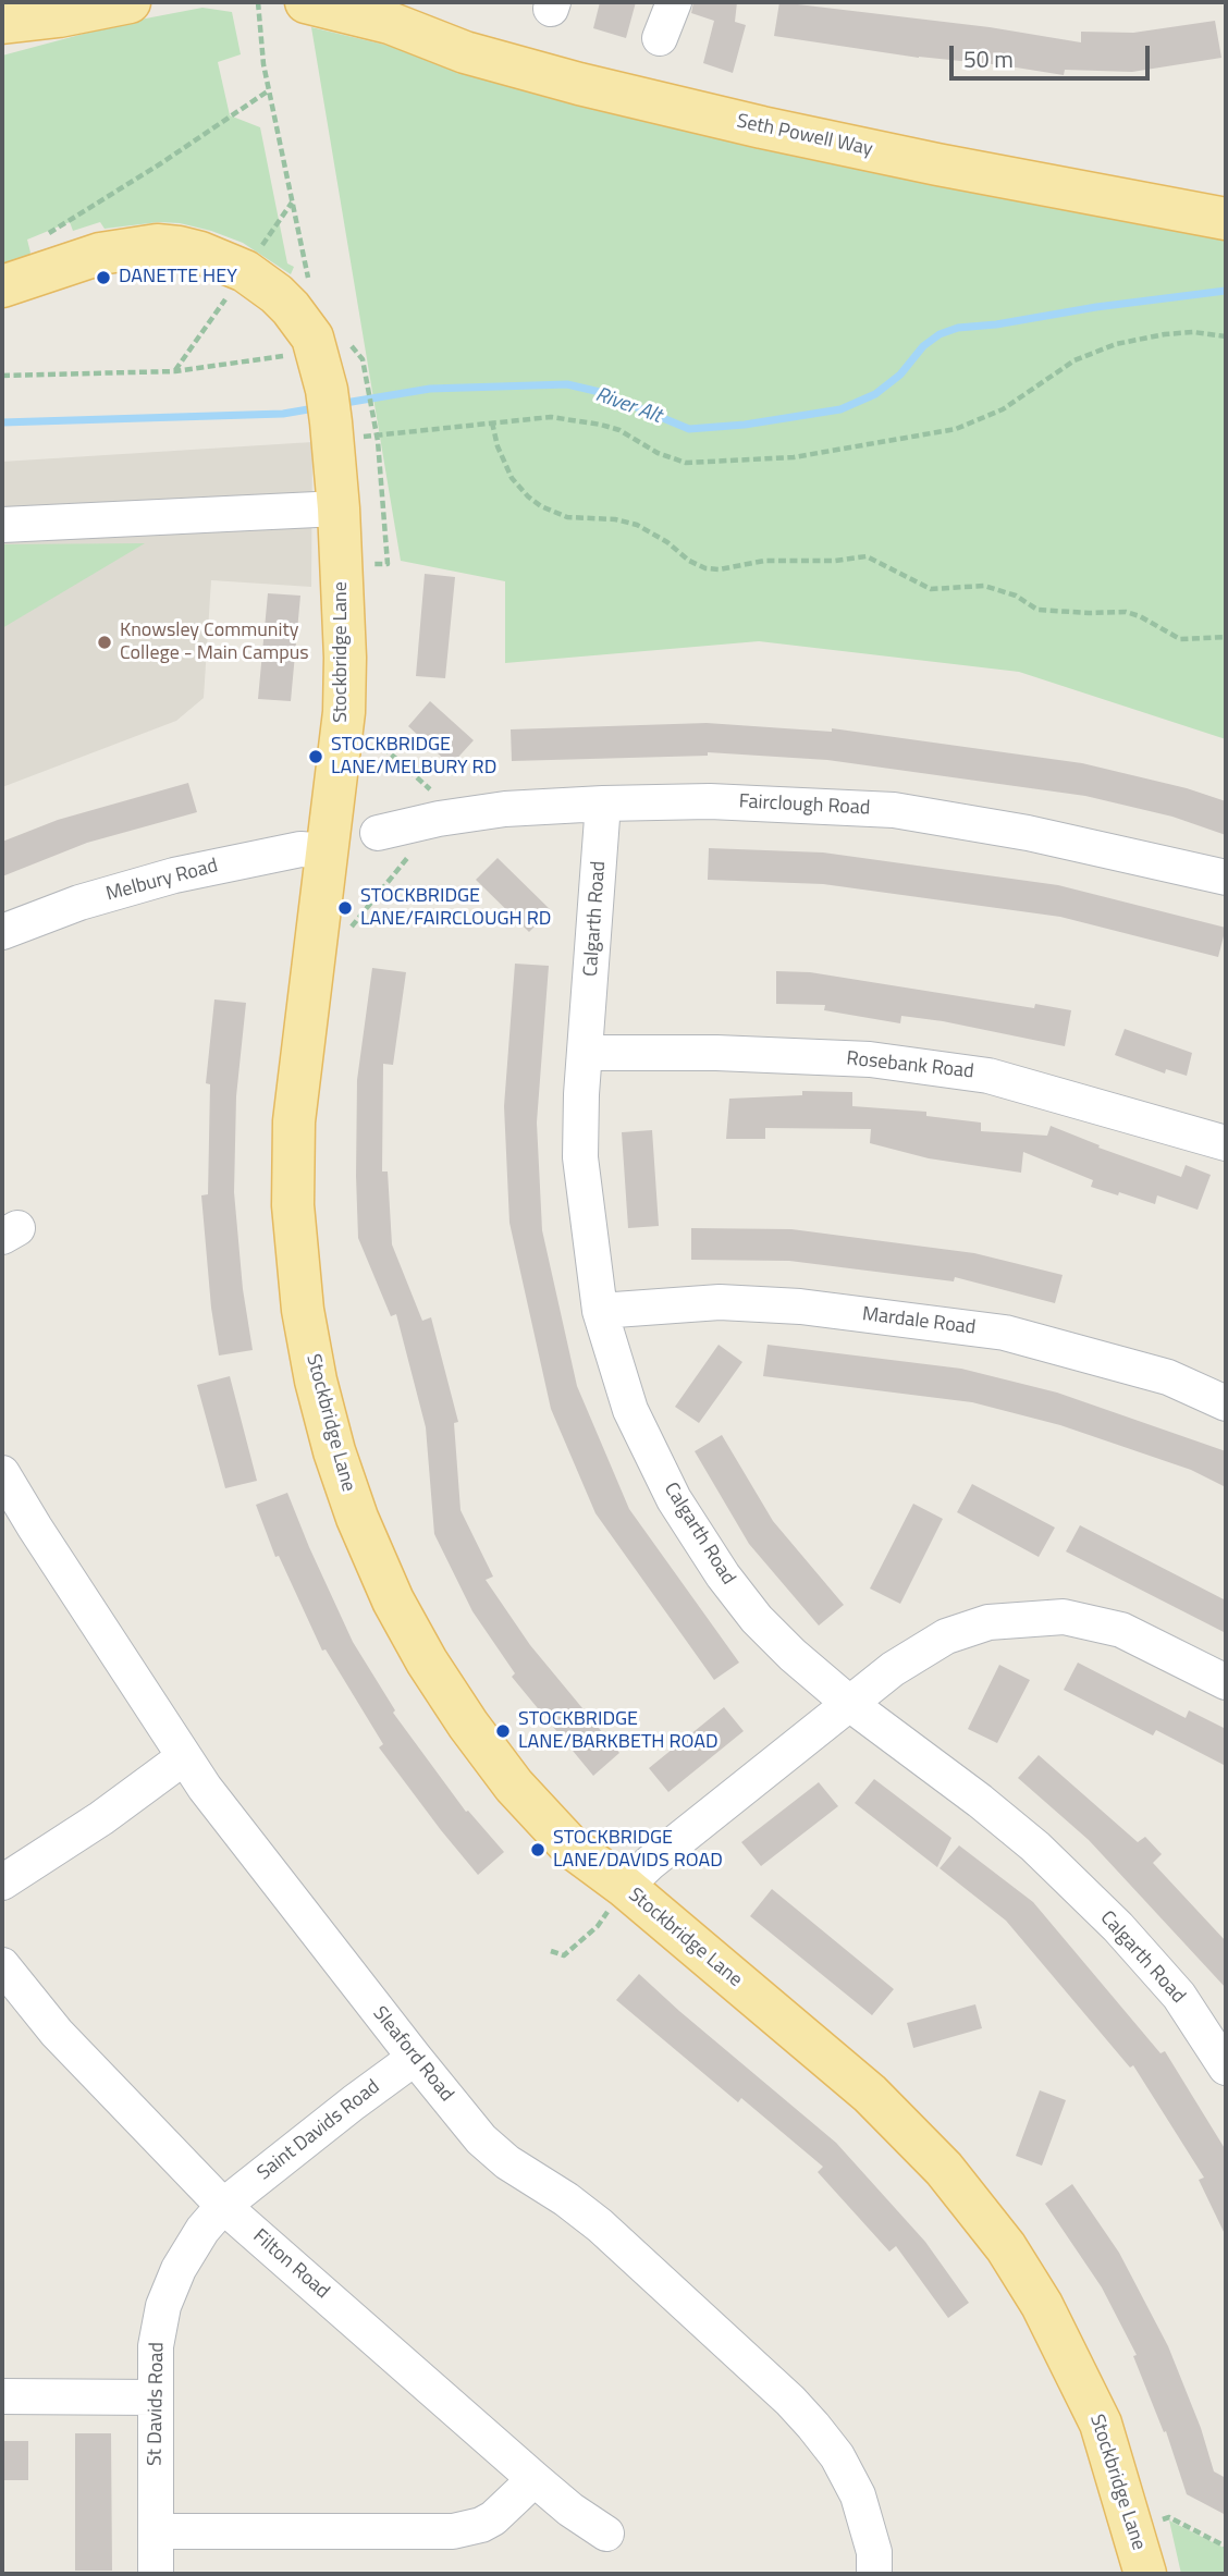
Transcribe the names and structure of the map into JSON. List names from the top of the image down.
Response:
{
  "streets": {
    "main road": ["Seth Powell Way", "Stockbridge Lane"],
    "street": [
      "Fairclough Road",
      "Melbury Road",
      "Calgarth Road",
      "Rosebank Road",
      "Mardale Road",
      "Sleaford Road",
      "Saint Davids Road",
      "Filton Road",
      "St Davids Road"
    ]
  },
  "crossings": [
    ["Stockbridge Lane", "Melbury Road"],
    ["Fairclough Road", "Calgarth Road"],
    ["Calgarth Road", "Rosebank Road"],
    ["Calgarth Road", "Mardale Road"],
    ["Sleaford Road", "Saint Davids Road"],
    ["Saint Davids Road", "Filton Road"],
    ["Saint Davids Road", "St Davids Road"],
    ["Filton Road", "St Davids Road"]
  ],
  "water": ["River Alt"],
  "places": [
    "DANETTE HEY",
    "Knowsley Community College - Main Campus",
    "STOCKBRIDGE LANE/MELBURY RD",
    "STOCKBRIDGE LANE/FAIRCLOUGH RD",
    "STOCKBRIDGE LANE/BARKBETH ROAD",
    "STOCKBRIDGE LANE/DAVIDS ROAD"
  ],
  "scale_bar": "50 m"
}
